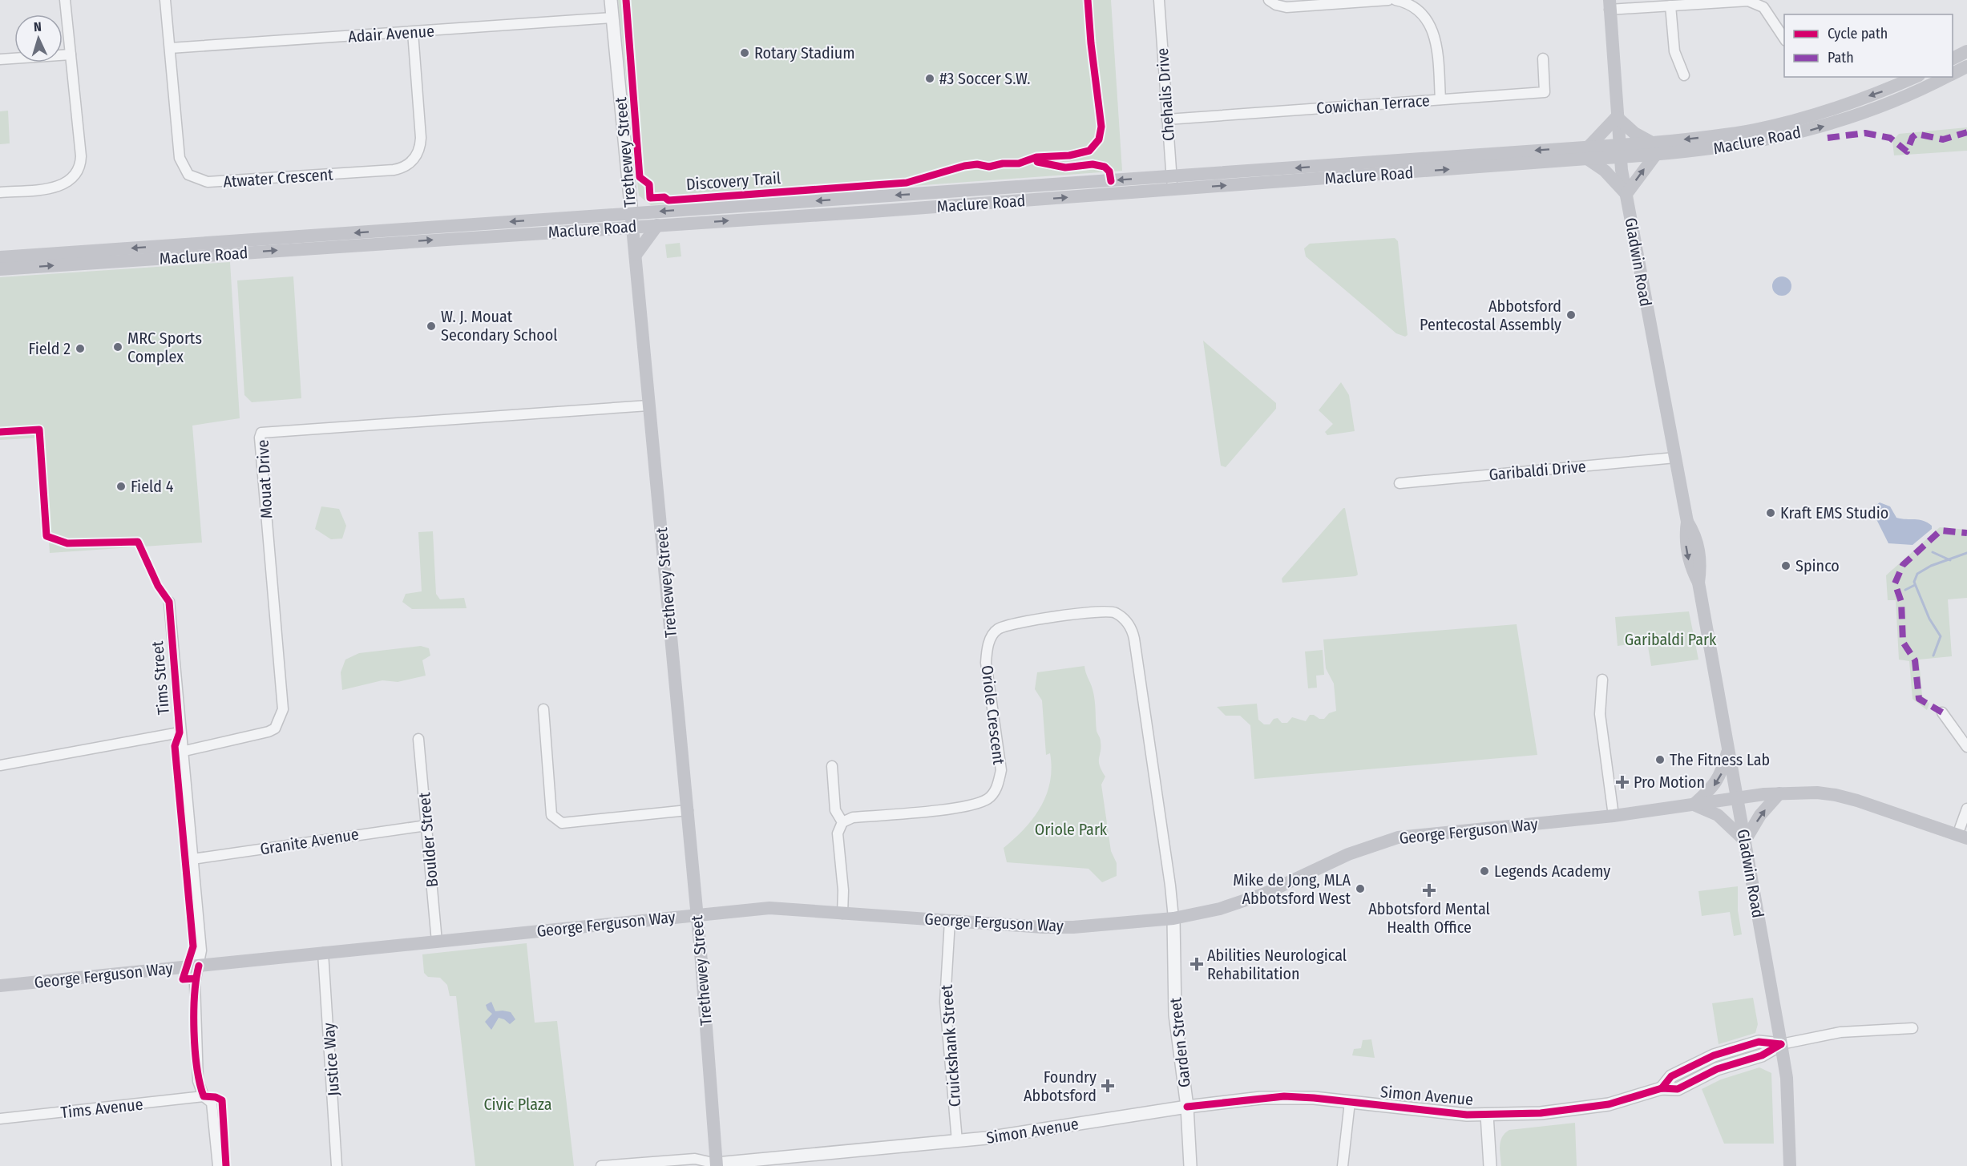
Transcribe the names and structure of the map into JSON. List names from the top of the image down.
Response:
{
  "streets": {
    "main road": [
      "Maclure Road",
      "Trethewey Street",
      "Gladwin Road",
      "George Ferguson Way"
    ],
    "street": [
      "Adair Avenue",
      "Chehalis Drive",
      "Cowichan Terrace",
      "Atwater Crescent",
      "Garibaldi Drive",
      "Mouat Drive",
      "Tims Street",
      "Oriole Crescent",
      "Boulder Street",
      "Granite Avenue",
      "Garden Street",
      "Cruickshank Street",
      "Justice Way",
      "Simon Avenue",
      "Tims Avenue"
    ],
    "cycle path": ["Discovery Trail"]
  },
  "crossings": [
    ["Adair Avenue", "Trethewey Street"],
    ["Adair Avenue", "Atwater Crescent"],
    ["Chehalis Drive", "Cowichan Terrace"],
    ["Chehalis Drive", "Maclure Road"],
    ["Maclure Road", "Trethewey Street"],
    ["Maclure Road", "Gladwin Road"],
    ["Trethewey Street", "Mouat Drive"],
    ["Trethewey Street", "George Ferguson Way"],
    ["Trethewey Street", "Simon Avenue"],
    ["Gladwin Road", "Garibaldi Drive"],
    ["Gladwin Road", "George Ferguson Way"],
    ["Gladwin Road", "Simon Avenue"],
    ["Mouat Drive", "Tims Street"],
    ["Tims Street", "George Ferguson Way"],
    ["Tims Street", "Granite Avenue"],
    ["Tims Street", "Tims Avenue"],
    ["Oriole Crescent", "George Ferguson Way"],
    ["Oriole Crescent", "Garden Street"],
    ["George Ferguson Way", "Boulder Street"],
    ["George Ferguson Way", "Garden Street"],
    ["George Ferguson Way", "Cruickshank Street"],
    ["George Ferguson Way", "Justice Way"],
    ["Boulder Street", "Granite Avenue"],
    ["Garden Street", "Simon Avenue"],
    ["Cruickshank Street", "Simon Avenue"]
  ],
  "parks": ["Garibaldi Park", "Oriole Park", "Civic Plaza"],
  "places": {
    "other": [
      "Rotary Stadium",
      "#3 Soccer S.W.",
      "Abbotsford Pentecostal Assembly",
      "W. J. Mouat Secondary School",
      "MRC Sports Complex",
      "Field 2",
      "Field 4",
      "Kraft EMS Studio",
      "Spinco",
      "The Fitness Lab",
      "Legends Academy",
      "Mike de Jong, MLA Abbotsford West"
    ],
    "health": [
      "Pro Motion",
      "Abbotsford Mental Health Office",
      "Abilities Neurological Rehabilitation",
      "Foundry Abbotsford"
    ]
  },
  "legend": ["Cycle path", "Path"],
  "north": "top"
}
